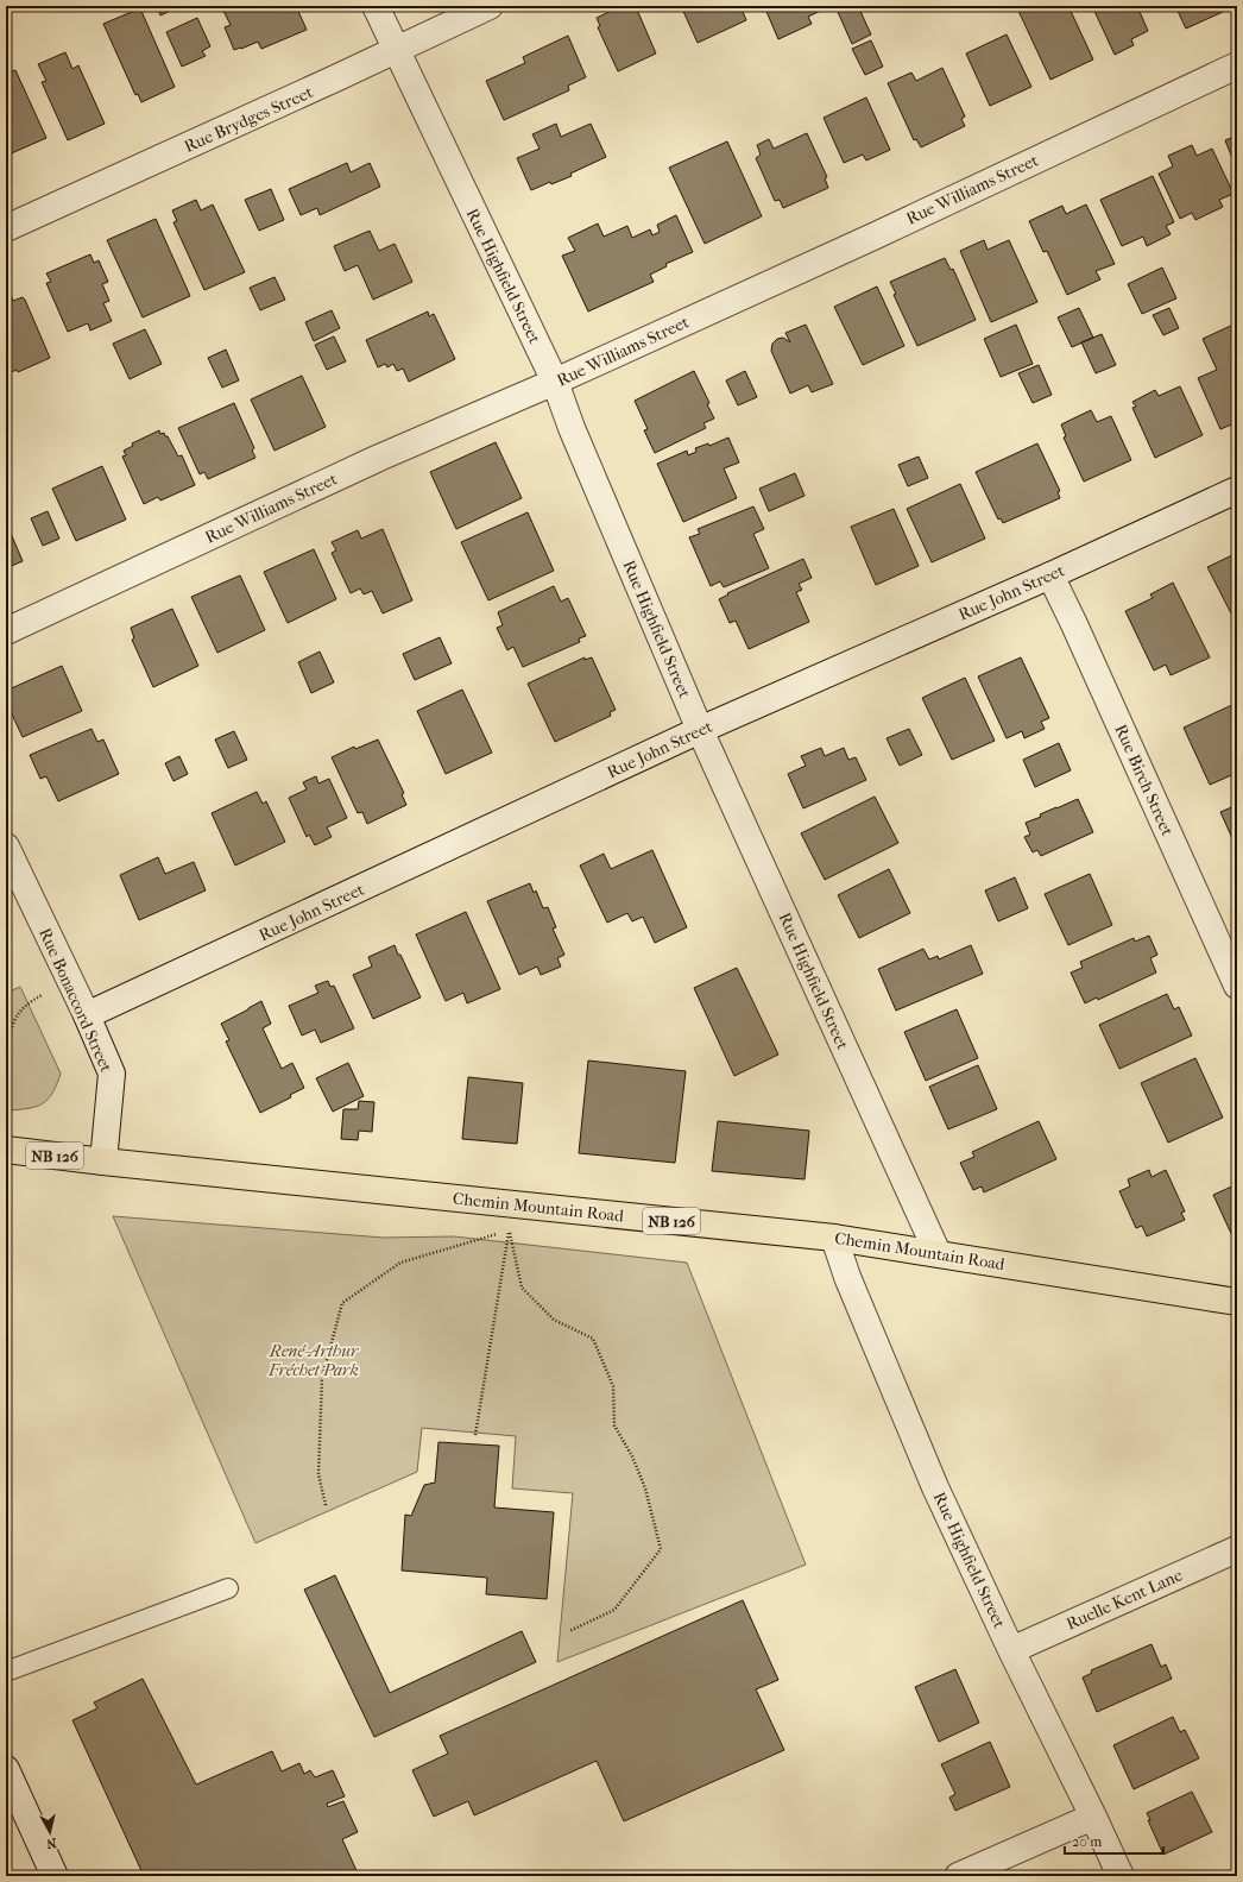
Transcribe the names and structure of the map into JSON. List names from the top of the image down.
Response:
{
  "streets": {
    "main road": ["NB 126", "Chemin Mountain Road"],
    "street": [
      "Rue Brydges Street",
      "Rue Williams Street",
      "Rue Highfield Street",
      "Rue John Street",
      "Rue Birch Street",
      "Rue Bonaccord Street",
      "Ruelle Kent Lane"
    ]
  },
  "crossings": [
    ["Rue Brydges Street", "Rue Highfield Street"],
    ["Rue Williams Street", "Rue Highfield Street"],
    ["Rue Highfield Street", "Rue John Street"],
    ["Rue Highfield Street", "Chemin Mountain Road"],
    ["Rue Highfield Street", "Ruelle Kent Lane"],
    ["Rue John Street", "Rue Birch Street"],
    ["Rue John Street", "Rue Bonaccord Street"],
    ["Rue Bonaccord Street", "Chemin Mountain Road"]
  ],
  "parks": ["René-Arthur Fréchet Park"],
  "scale_bar": "20 m",
  "north": "bottom"
}
